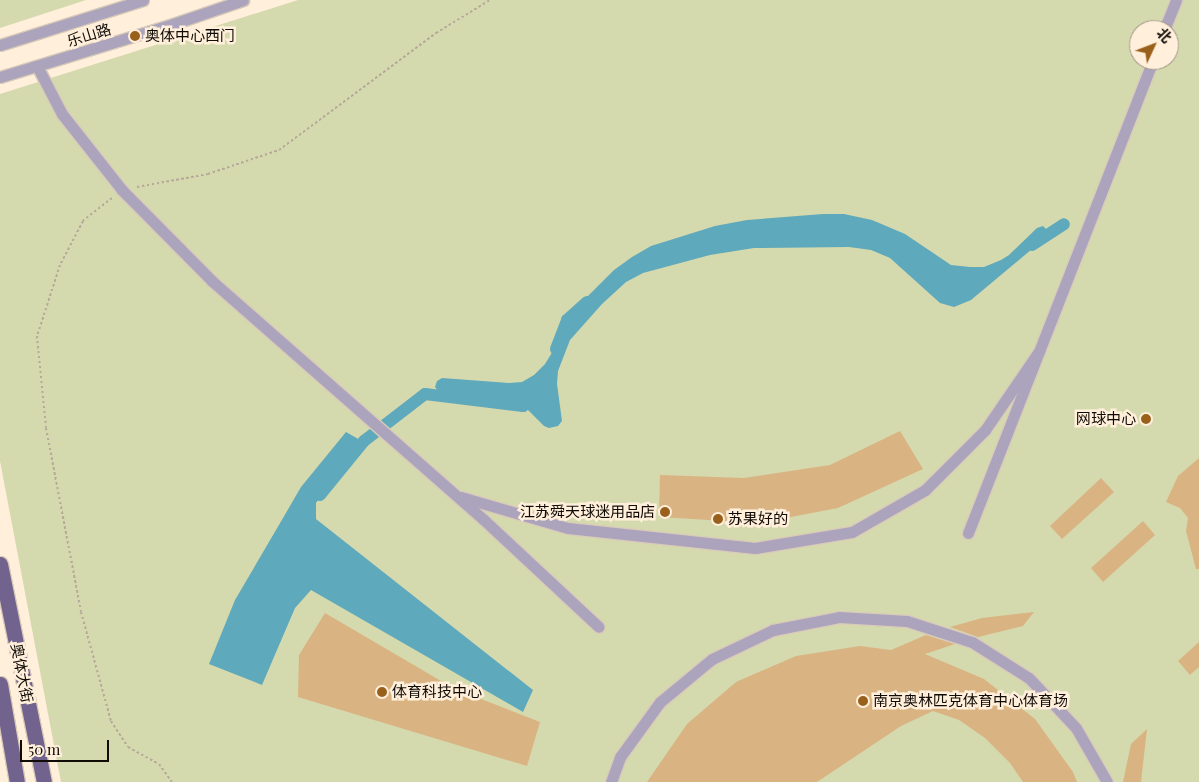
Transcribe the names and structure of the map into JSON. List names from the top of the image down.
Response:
{
  "streets": {
    "main road": ["奥体大街"],
    "street": ["乐山路"]
  },
  "places": [
    "奥体中心西门",
    "网球中心",
    "江苏舜天球迷用品店",
    "苏果好的",
    "体育科技中心",
    "南京奥林匹克体育中心体育场"
  ],
  "scale_bar": "50 m",
  "north": "top right"
}
